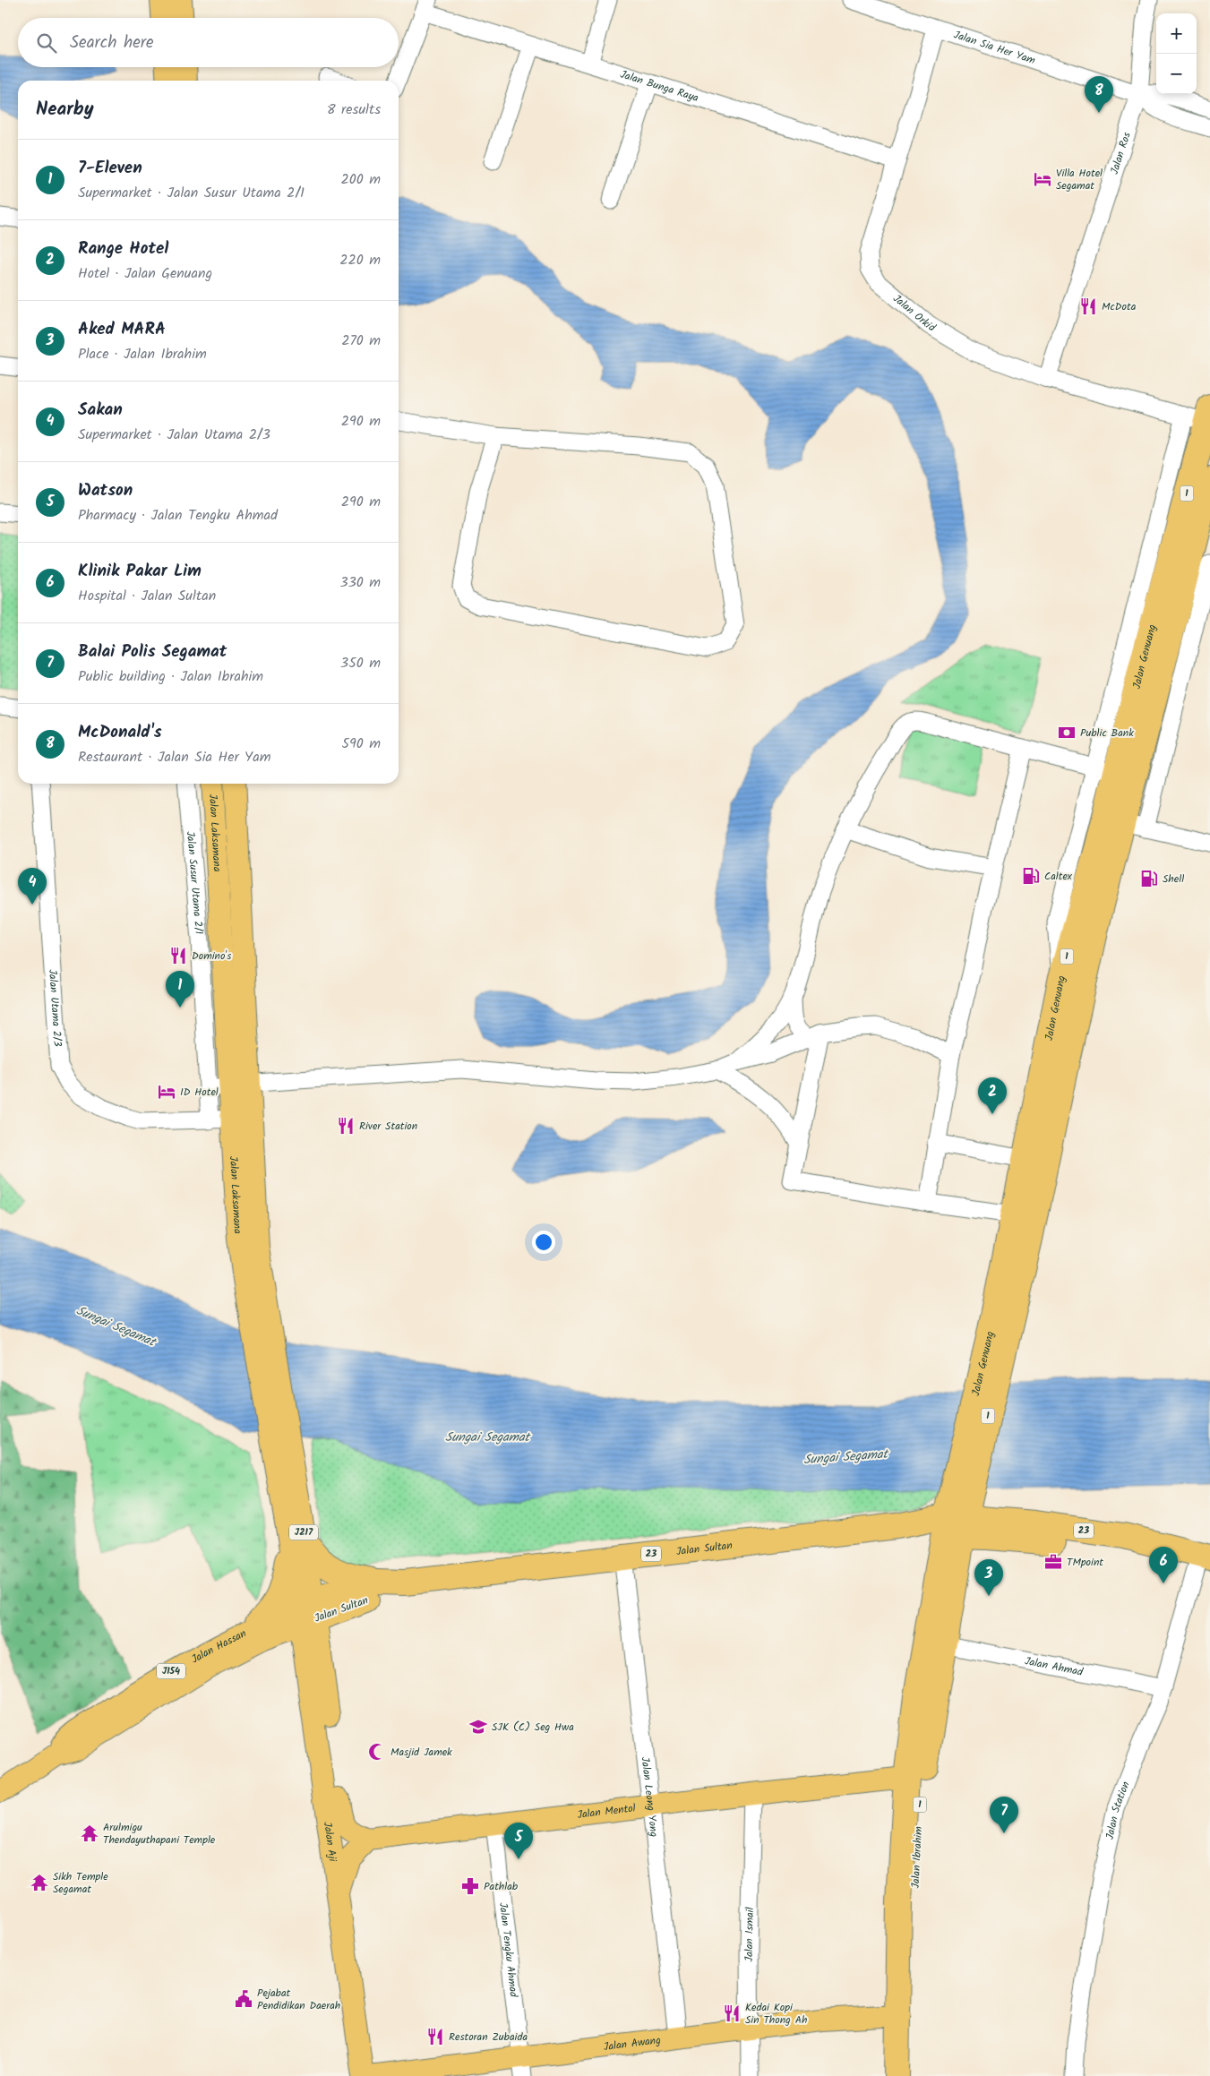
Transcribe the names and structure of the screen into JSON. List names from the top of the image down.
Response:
{
  "streets": {
    "highway": [
      "1",
      "Jalan Genuang",
      "23",
      "Jalan Sultan",
      "Jalan Ibrahim"
    ],
    "main road": [
      "Jalan Laksamana",
      "J217",
      "Jalan Hassan",
      "J154",
      "Jalan Mentol",
      "Jalan Aji",
      "Jalan Awang"
    ],
    "street": [
      "Jalan Sia Her Yam",
      "Jalan Bunga Raya",
      "Jalan Ros",
      "Jalan Orkid",
      "Jalan Susur Utama 2/1",
      "Jalan Utama 2/3",
      "Jalan Ahmad",
      "Jalan Leong Yong",
      "Jalan Station",
      "Jalan Ismail",
      "Jalan Tengku Ahmad"
    ]
  },
  "crossings": [
    ["Jalan Sia Her Yam", "Jalan Ros"],
    ["Jalan Sia Her Yam", "Jalan Orkid"],
    ["Jalan Bunga Raya", "Jalan Orkid"],
    ["Jalan Ros", "Jalan Orkid"],
    ["Jalan Orkid", "Jalan Genuang"],
    ["Jalan Genuang", "Jalan Sultan"],
    ["Jalan Genuang", "Jalan Ibrahim"],
    ["Jalan Laksamana", "Jalan Utama 2/3"],
    ["Jalan Laksamana", "Jalan Sultan"],
    ["Jalan Laksamana", "Jalan Hassan"],
    ["Jalan Laksamana", "Jalan Aji"],
    ["Jalan Susur Utama 2/1", "Jalan Utama 2/3"],
    ["Jalan Sultan", "Jalan Hassan"],
    ["Jalan Sultan", "Jalan Leong Yong"],
    ["Jalan Sultan", "Jalan Station"],
    ["Jalan Sultan", "Jalan Aji"],
    ["Jalan Sultan", "Jalan Ibrahim"],
    ["Jalan Hassan", "Jalan Aji"],
    ["Jalan Ahmad", "Jalan Station"],
    ["Jalan Ahmad", "Jalan Ibrahim"],
    ["Jalan Leong Yong", "Jalan Mentol"],
    ["Jalan Leong Yong", "Jalan Awang"],
    ["Jalan Mentol", "Jalan Aji"],
    ["Jalan Mentol", "Jalan Ibrahim"],
    ["Jalan Mentol", "Jalan Ismail"],
    ["Jalan Mentol", "Jalan Tengku Ahmad"],
    ["Jalan Ibrahim", "Jalan Awang"],
    ["Jalan Ismail", "Jalan Awang"],
    ["Jalan Tengku Ahmad", "Jalan Awang"]
  ],
  "water": ["Sungai Segamat"],
  "places": {
    "hotel": ["Villa Hotel Segamat", "ID Hotel"],
    "restaurant": [
      "McDota",
      "Domino's",
      "River Station",
      "Kedai Kopi Sin Thong Ah",
      "Restoran Zubaida"
    ],
    "bank": ["Public Bank"],
    "fuel station": ["Caltex", "Shell"],
    "office": ["TMpoint"],
    "school or university": ["SJK (C) Seg Hwa"],
    "mosque": ["Masjid Jamek"],
    "temple": ["Arulmigu Thendayuthapani Temple", "Sikh Temple Segamat"],
    "pharmacy": ["Pathlab"],
    "public building": ["Pejabat Pendidikan Daerah"]
  },
  "page": {
    "map_buttons": ["+", "−"],
    "search": "Search here",
    "pins": [
      "8",
      "4",
      "1",
      "2",
      "6",
      "3",
      "7",
      "5"
    ],
    "heading": ["Nearby", "8 results"],
    "list": [
      {
        "mark": "1",
        "name": "7-Eleven",
        "note": "Supermarket · Jalan Susur Utama 2/1",
        "value": "200 m"
      },
      {
        "mark": "2",
        "name": "Range Hotel",
        "note": "Hotel · Jalan Genuang",
        "value": "220 m"
      },
      {
        "mark": "3",
        "name": "Aked MARA",
        "note": "Place · Jalan Ibrahim",
        "value": "270 m"
      },
      {
        "mark": "4",
        "name": "Sakan",
        "note": "Supermarket · Jalan Utama 2/3",
        "value": "290 m"
      },
      {
        "mark": "5",
        "name": "Watson",
        "note": "Pharmacy · Jalan Tengku Ahmad",
        "value": "290 m"
      },
      {
        "mark": "6",
        "name": "Klinik Pakar Lim",
        "note": "Hospital · Jalan Sultan",
        "value": "330 m"
      },
      {
        "mark": "7",
        "name": "Balai Polis Segamat",
        "note": "Public building · Jalan Ibrahim",
        "value": "350 m"
      },
      {
        "mark": "8",
        "name": "McDonald's",
        "note": "Restaurant · Jalan Sia Her Yam",
        "value": "590 m"
      }
    ]
  }
}
